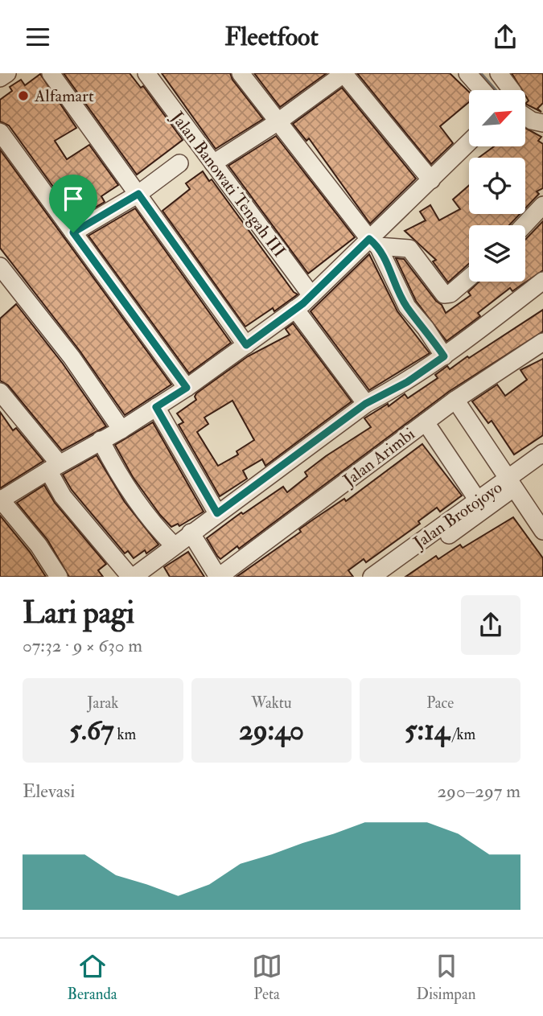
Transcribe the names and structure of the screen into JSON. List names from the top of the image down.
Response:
{
  "streets": {
    "street": ["Jalan Banowati Tengah III", "Jalan Arimbi", "Jalan Brotojoyo"]
  },
  "places": ["Alfamart"],
  "north": "top right",
  "page": {
    "header": "Fleetfoot",
    "heading": ["Lari pagi", "07:32 · 9 × 630 m"],
    "stats": [
      ["Jarak", "5.67 km"],
      ["Waktu", "29:40"],
      ["Pace", "5:14 /km"]
    ],
    "chart": ["Elevasi", "290–297 m"],
    "tabs": ["Beranda", "Peta", "Disimpan"]
  }
}
